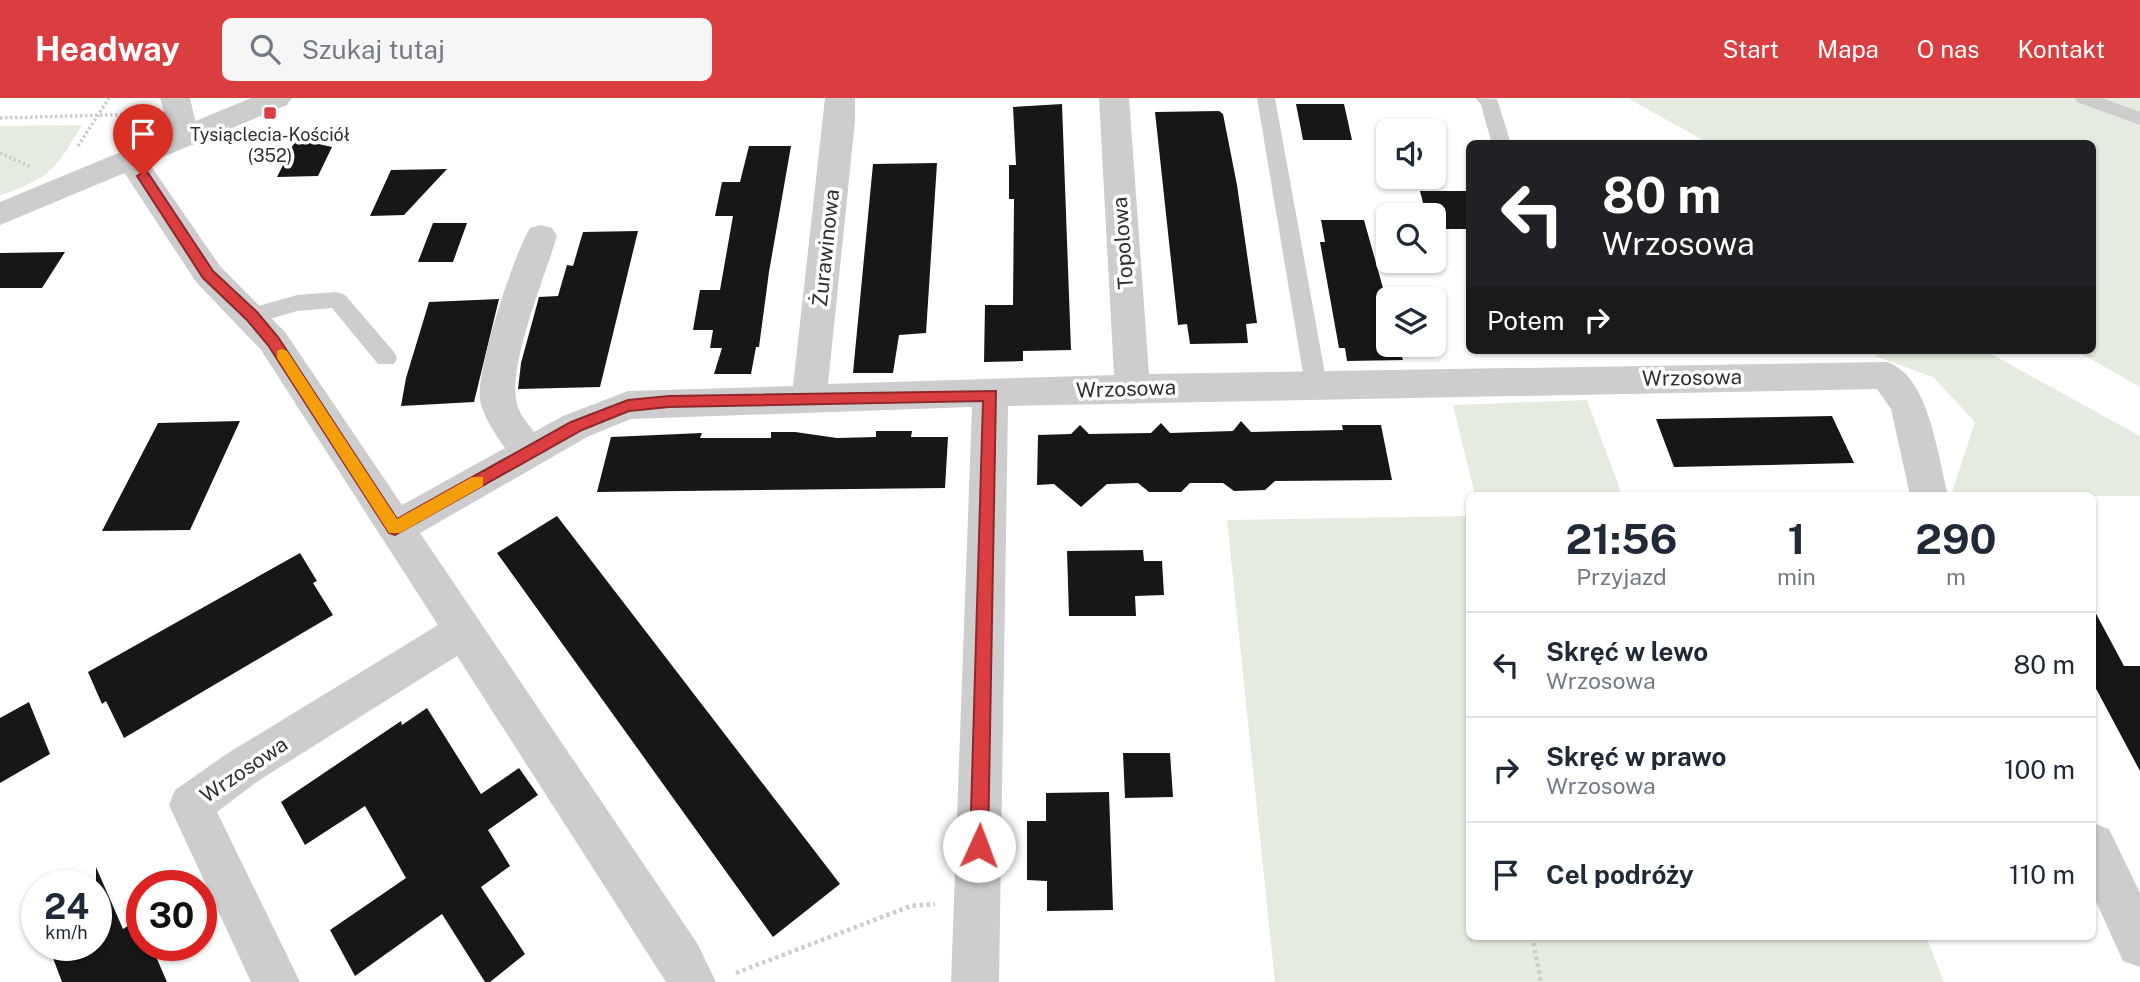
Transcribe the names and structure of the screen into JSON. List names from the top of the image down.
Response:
{
  "streets": {
    "street": ["Topolowa", "Żurawinowa", "Wrzosowa"]
  },
  "crossings": [
    ["Topolowa", "Wrzosowa"],
    ["Żurawinowa", "Wrzosowa"]
  ],
  "places": {
    "transit": ["Tysiąclecia-Kościół (352)"]
  },
  "page": {
    "header": "Headway",
    "search": "Szukaj tutaj",
    "nav": [
      "Start",
      "Mapa",
      "O nas",
      "Kontakt"
    ],
    "turn": ["80 m", "Wrzosowa"],
    "then": "Potem",
    "eta": [
      "21:56",
      "Przyjazd",
      "1",
      "min",
      "290",
      "m"
    ],
    "list": [
      {
        "name": "Skręć w lewo",
        "note": "Wrzosowa",
        "value": "80 m"
      },
      {
        "name": "Skręć w prawo",
        "note": "Wrzosowa",
        "value": "100 m"
      },
      {
        "name": "Cel podróży",
        "value": "110 m"
      }
    ],
    "speed": "24 km/h",
    "limit": "30"
  }
}
